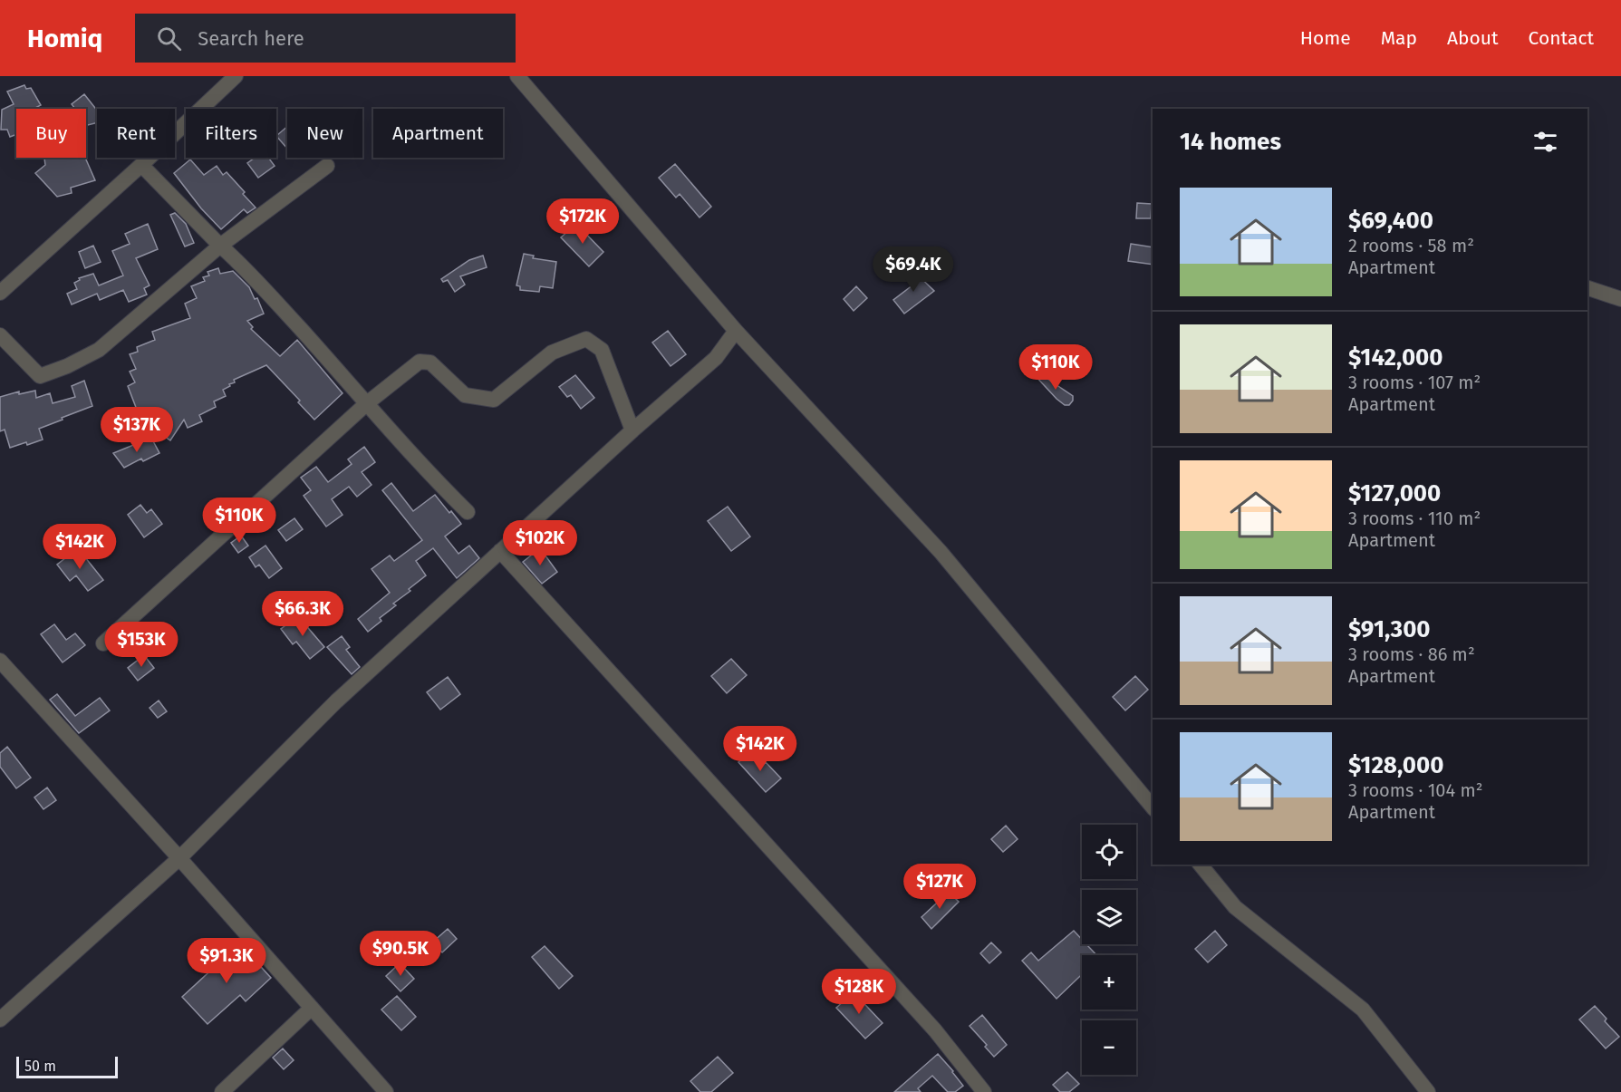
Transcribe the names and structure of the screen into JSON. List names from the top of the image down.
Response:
{
  "scale_bar": "50 m",
  "page": {
    "header": "Homiq",
    "search": "Search here",
    "nav": [
      "Home",
      "Map",
      "About",
      "Contact"
    ],
    "chip": [
      "Buy",
      "Rent",
      "Filters",
      "New",
      "Apartment"
    ],
    "heading": "14 homes",
    "list": [
      {
        "name": "$69,400",
        "note": "2 rooms · 58 m² · Apartment"
      },
      {
        "name": "$142,000",
        "note": "3 rooms · 107 m² · Apartment"
      },
      {
        "name": "$127,000",
        "note": "3 rooms · 110 m² · Apartment"
      },
      {
        "name": "$91,300",
        "note": "3 rooms · 86 m² · Apartment"
      },
      {
        "name": "$128,000",
        "note": "3 rooms · 104 m² · Apartment"
      }
    ],
    "price": [
      "$172K",
      "$69.4K",
      "$110K",
      "$137K",
      "$110K",
      "$102K",
      "$142K",
      "$66.3K",
      "$153K",
      "$142K",
      "$127K",
      "$90.5K",
      "$91.3K",
      "$128K"
    ],
    "map_buttons": ["+", "−"],
    "scale": "50 m"
  }
}
